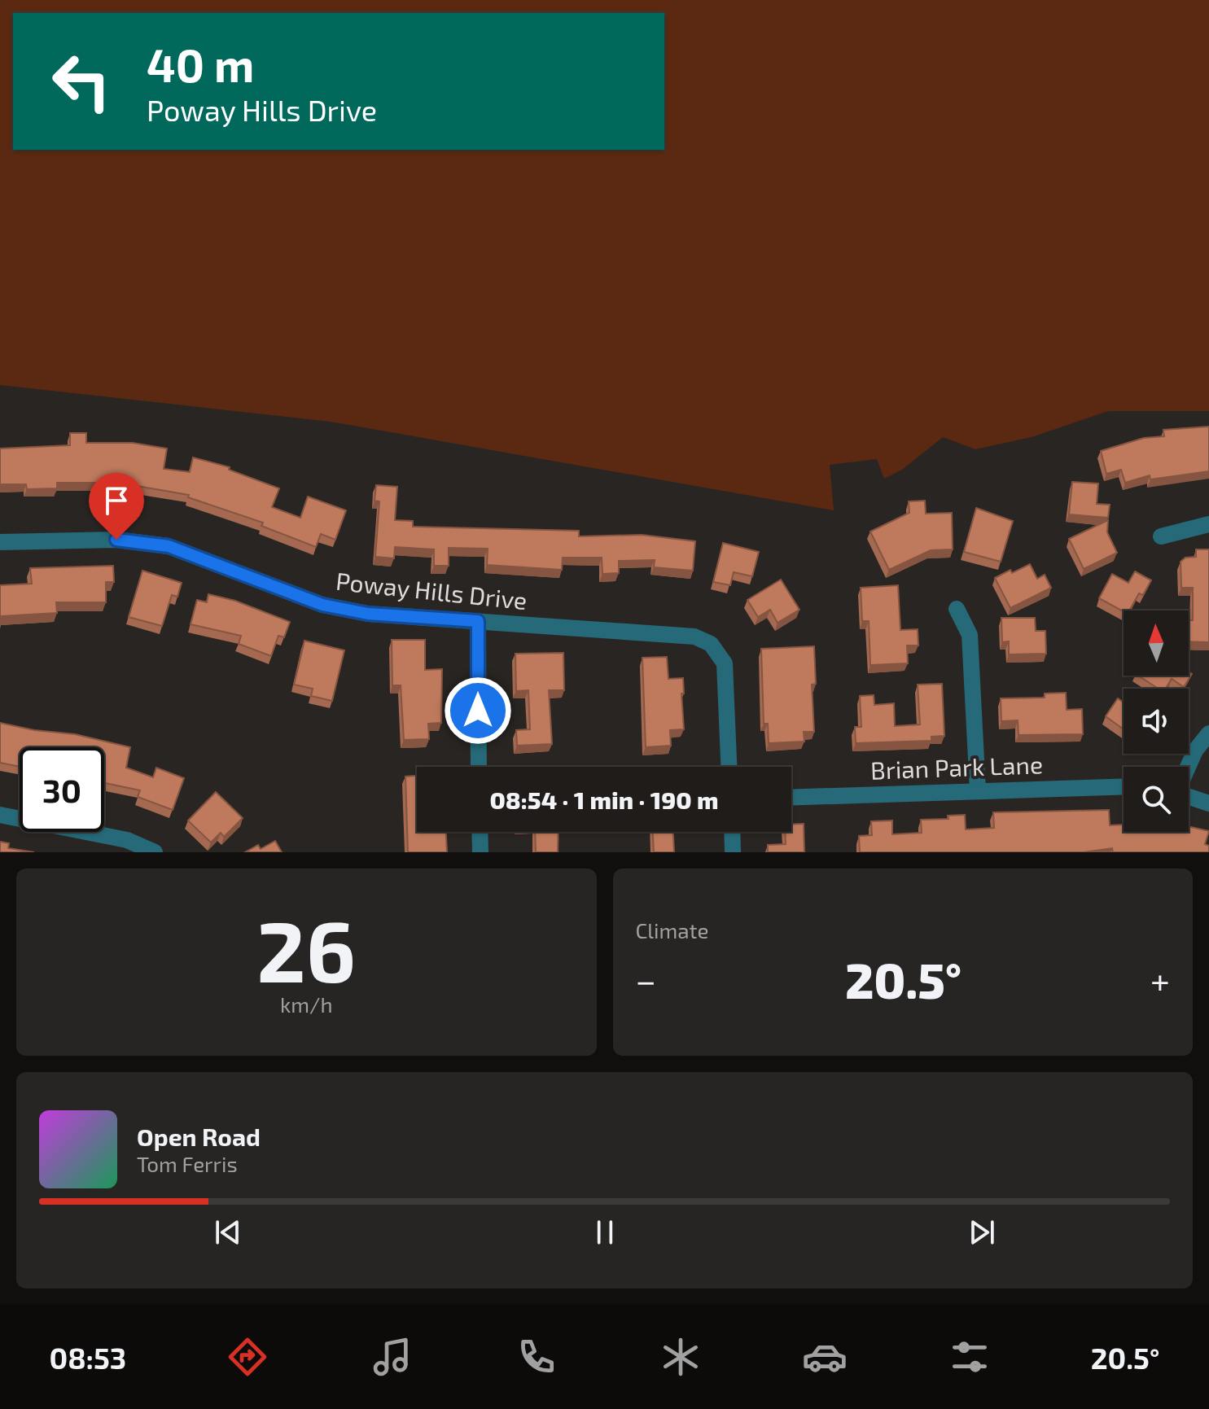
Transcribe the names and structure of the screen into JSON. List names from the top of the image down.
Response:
{
  "streets": {
    "street": ["Poway Hills Drive", "Brian Park Lane"]
  },
  "north": "top",
  "page": {
    "turn": ["40 m", "Poway Hills Drive"],
    "limit": "30",
    "trip": "08:54 · 1 min · 190 m",
    "tile": [
      ["26", "km/h"],
      "Climate"
    ],
    "heat": ["−", "20.5°", "+"],
    "song": ["Open Road", "Tom Ferris"],
    "tabs": ["08:53", "20.5°"]
  }
}
